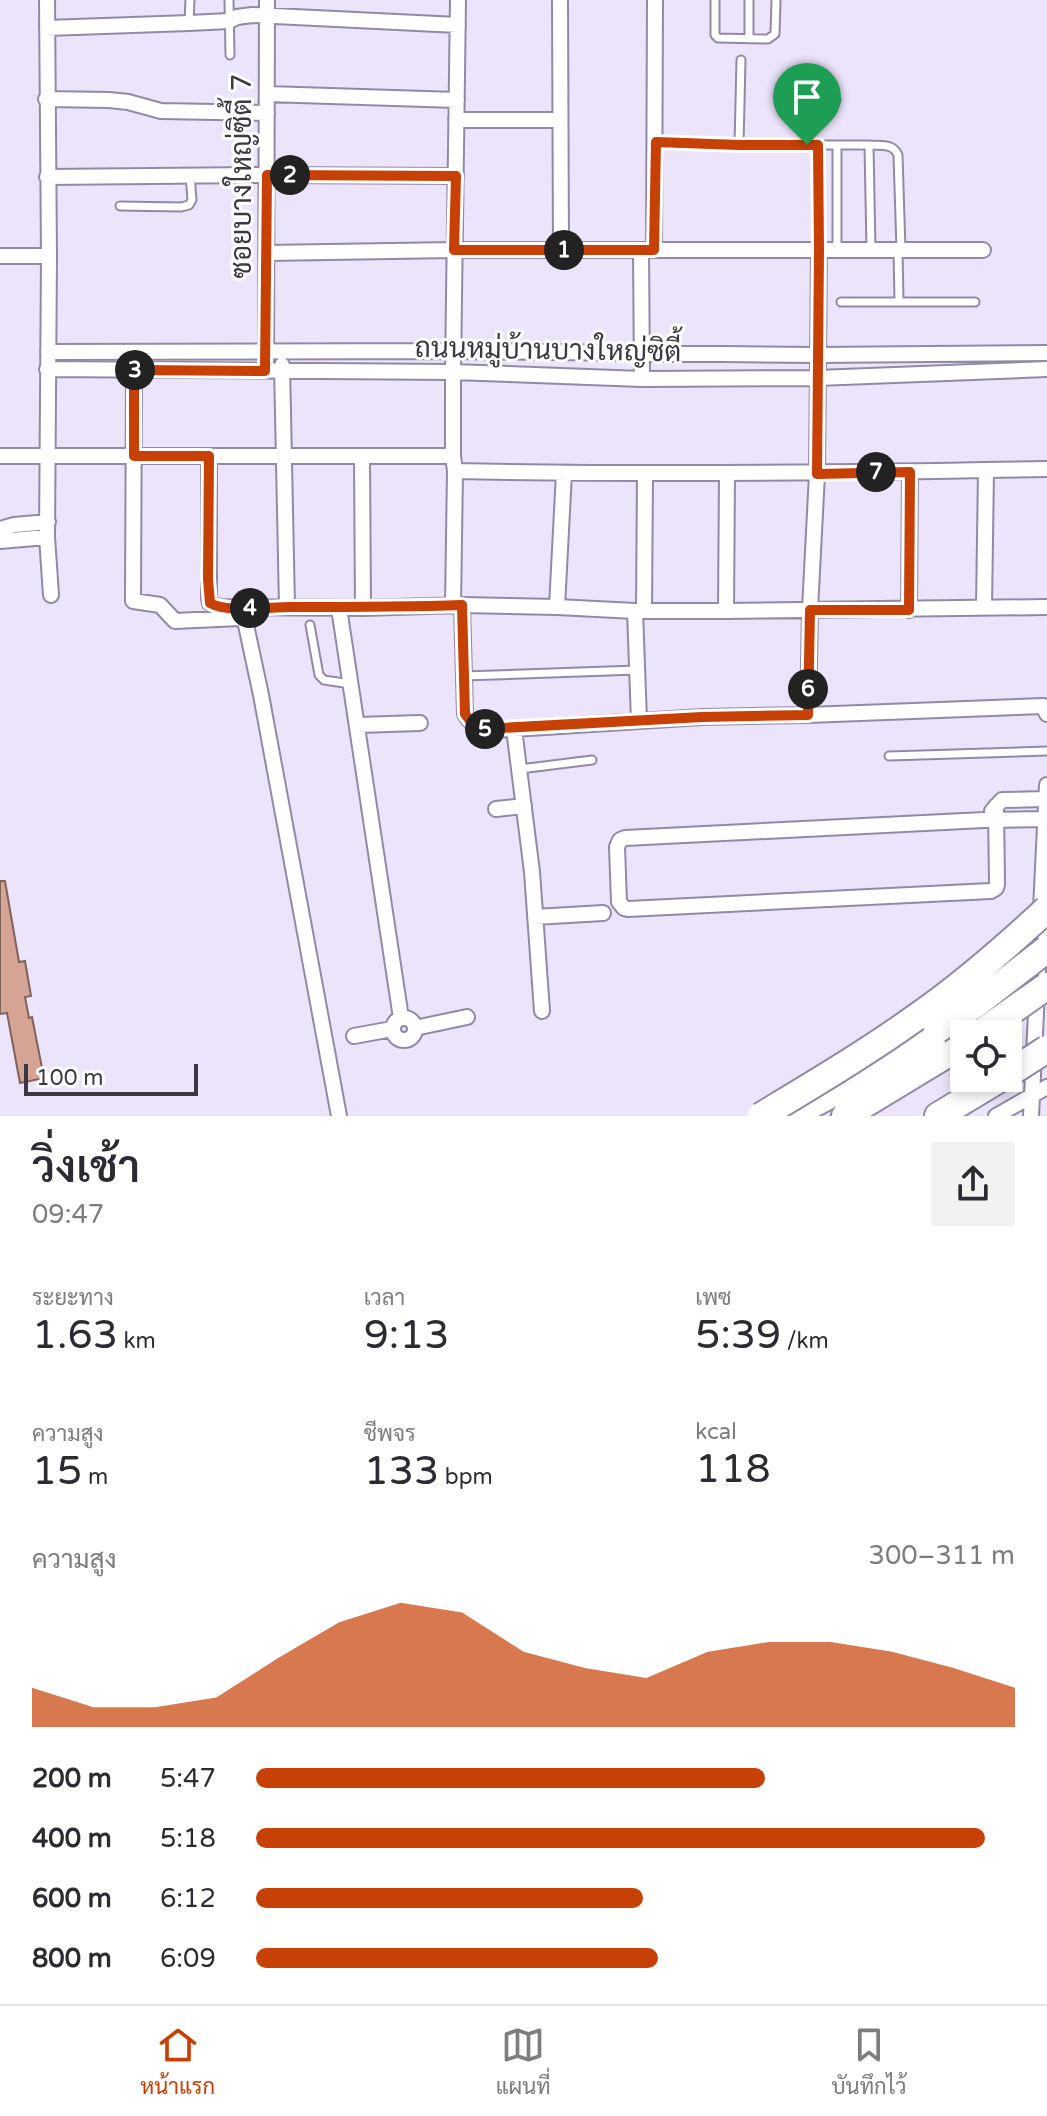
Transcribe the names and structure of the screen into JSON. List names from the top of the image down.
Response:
{
  "streets": {
    "street": ["ซอยบางใหญ่ซิตี้ 7", "ถนนหมู่บ้านบางใหญ่ซิตี้"]
  },
  "crossings": [
    ["ซอยบางใหญ่ซิตี้ 7", "ถนนหมู่บ้านบางใหญ่ซิตี้"]
  ],
  "scale_bar": "100 m",
  "page": {
    "pins": [
      "2",
      "1",
      "3",
      "7",
      "4",
      "6",
      "5"
    ],
    "scale": "100 m",
    "heading": ["วิ่งเช้า", "09:47"],
    "stats": [
      ["ระยะทาง", "1.63 km"],
      ["เวลา", "9:13"],
      ["เพซ", "5:39 /km"],
      ["ความสูง", "15 m"],
      ["ชีพจร", "133 bpm"],
      ["kcal", "118"]
    ],
    "chart": ["ความสูง", "300–311 m"],
    "list": [
      {
        "name": "200 m",
        "note": "5:47"
      },
      {
        "name": "400 m",
        "note": "5:18"
      },
      {
        "name": "600 m",
        "note": "6:12"
      },
      {
        "name": "800 m",
        "note": "6:09"
      }
    ],
    "tabs": ["หน้าแรก", "แผนที่", "บันทึกไว้"]
  }
}
